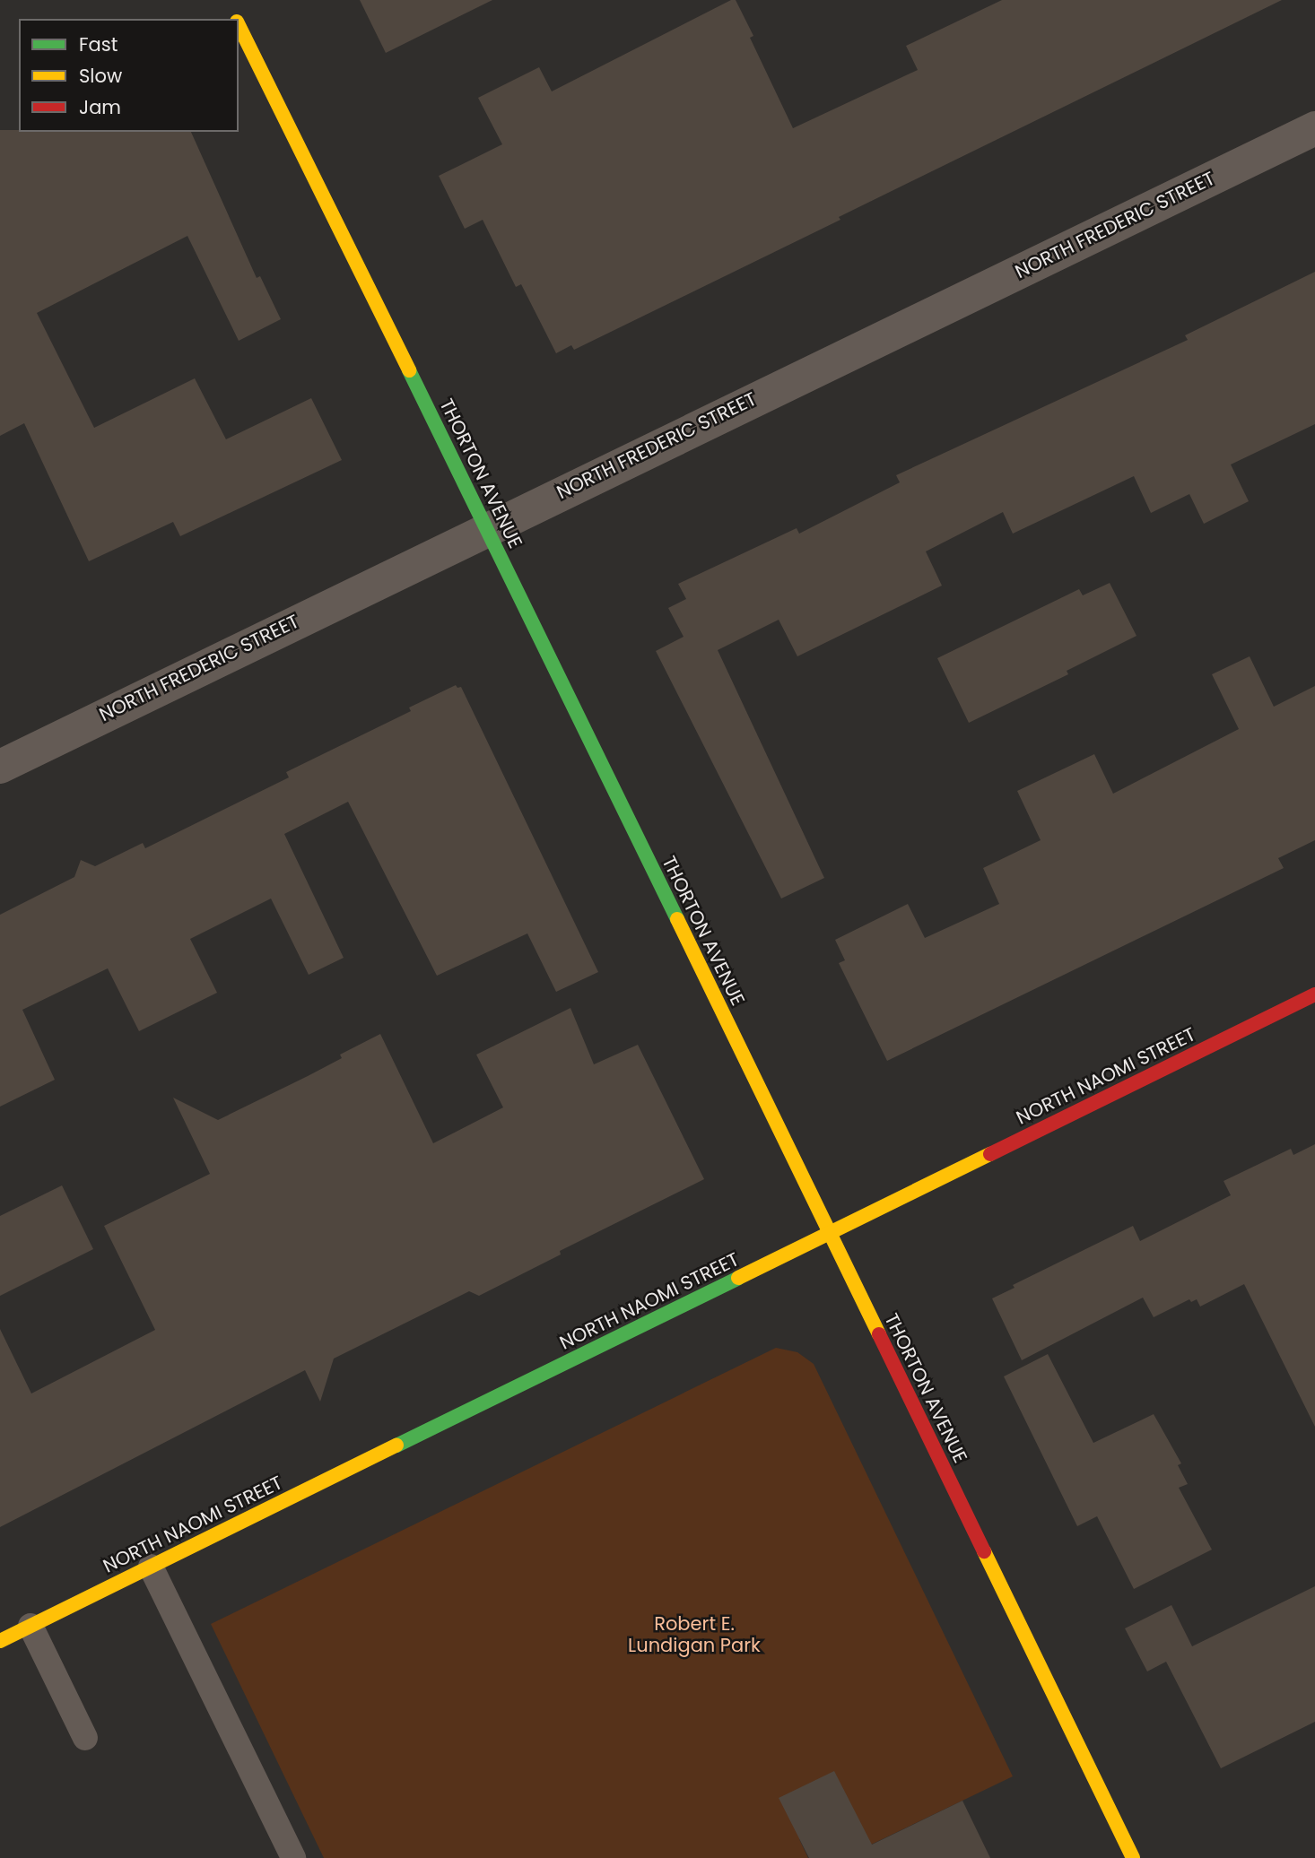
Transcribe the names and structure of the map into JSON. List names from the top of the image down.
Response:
{
  "streets": {
    "street": ["NORTH FREDERIC STREET", "THORTON AVENUE", "NORTH NAOMI STREET"]
  },
  "crossings": [
    ["NORTH FREDERIC STREET", "THORTON AVENUE"],
    ["THORTON AVENUE", "NORTH NAOMI STREET"]
  ],
  "parks": ["Robert E. Lundigan Park"],
  "legend": ["Fast", "Slow", "Jam"]
}
